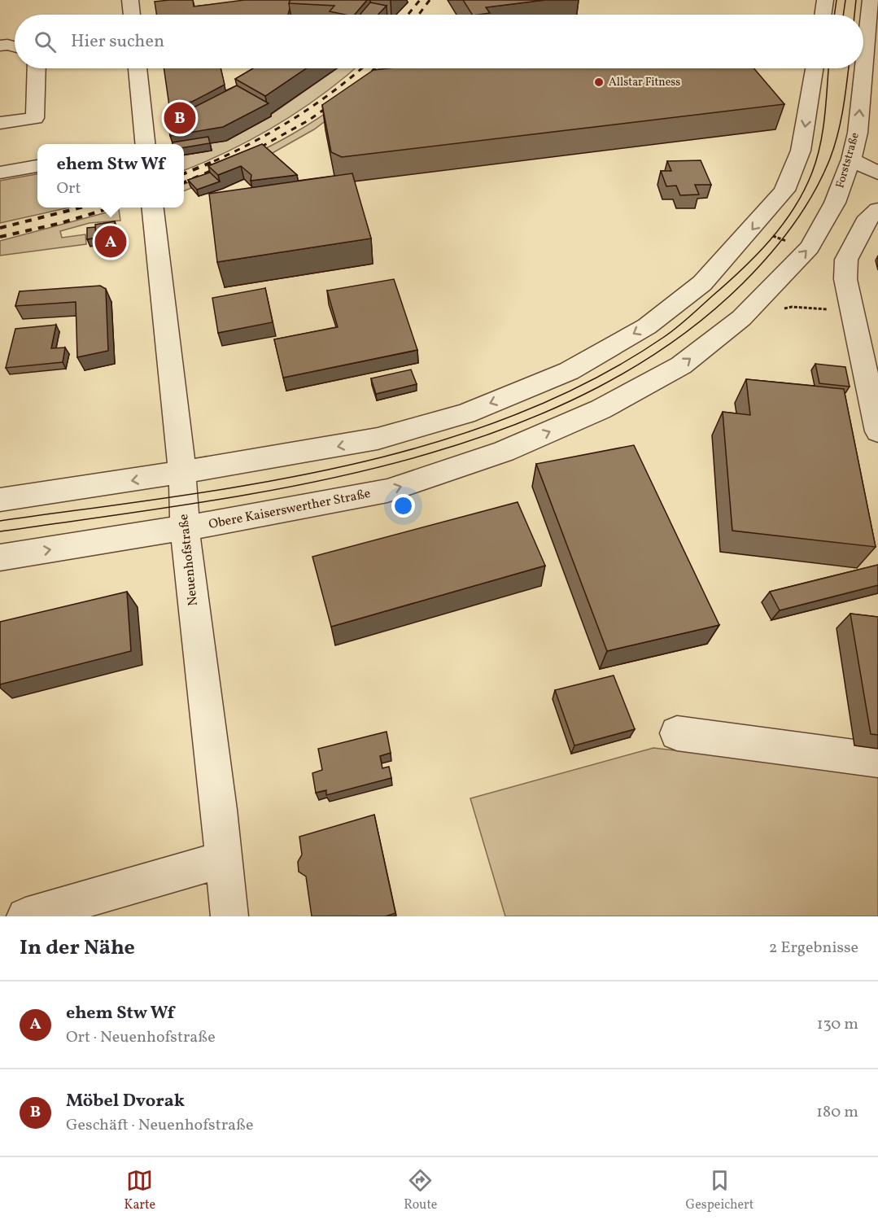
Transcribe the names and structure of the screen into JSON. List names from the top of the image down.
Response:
{
  "streets": {
    "street": ["Forststraße", "Obere Kaiserswerther Straße", "Neuenhofstraße"]
  },
  "crossings": [
    ["Forststraße", "Obere Kaiserswerther Straße"],
    ["Obere Kaiserswerther Straße", "Neuenhofstraße"]
  ],
  "places": ["Allstar Fitness"],
  "page": {
    "search": "Hier suchen",
    "pins": ["B", "A"],
    "popup": ["ehem Stw Wf", "Ort"],
    "heading": ["In der Nähe", "2 Ergebnisse"],
    "list": [
      {
        "mark": "A",
        "name": "ehem Stw Wf",
        "note": "Ort · Neuenhofstraße",
        "value": "130 m"
      },
      {
        "mark": "B",
        "name": "Möbel Dvorak",
        "note": "Geschäft · Neuenhofstraße",
        "value": "180 m"
      }
    ],
    "nav": ["Karte", "Route", "Gespeichert"]
  }
}
